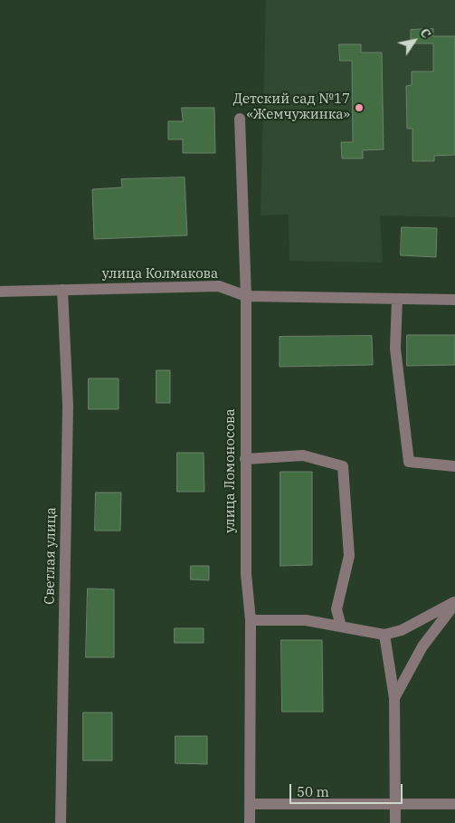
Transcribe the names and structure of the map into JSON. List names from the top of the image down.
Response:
{
  "streets": {
    "street": ["улица Колмакова", "улица Ломоносова", "Светлая улица"]
  },
  "crossings": [
    ["улица Колмакова", "улица Ломоносова"],
    ["улица Колмакова", "Светлая улица"]
  ],
  "places": ["Детский сад №17 «Жемчужинка»"],
  "scale_bar": "50 m",
  "north": "top right"
}
